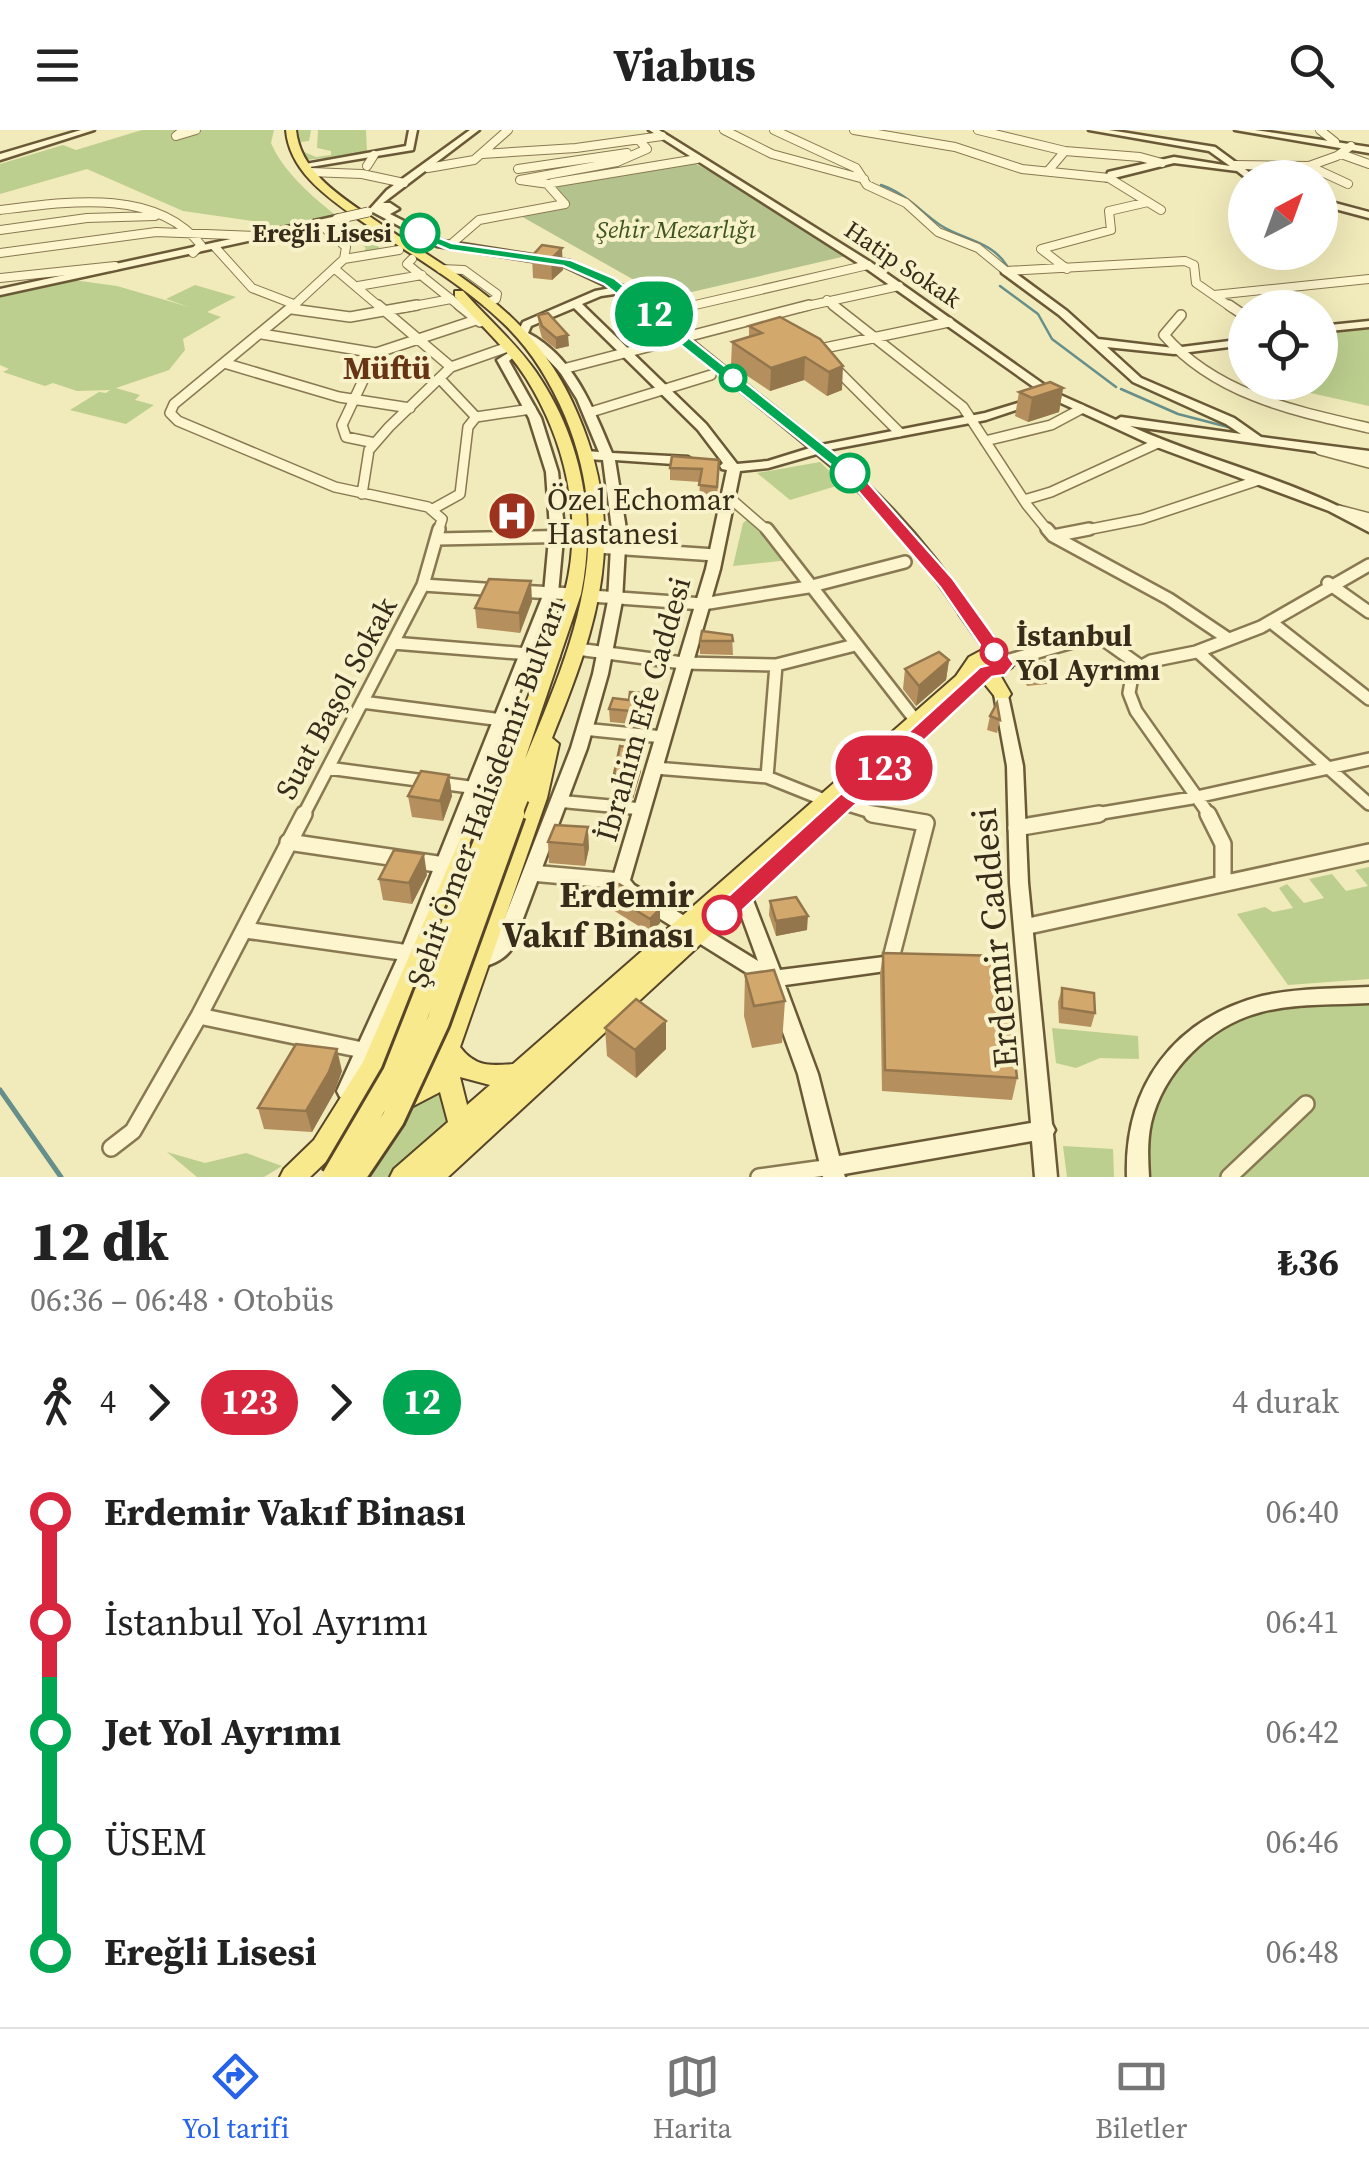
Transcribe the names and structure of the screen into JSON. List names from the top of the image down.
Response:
{
  "streets": {
    "main road": ["Şehit Ömer Halisdemir Bulvarı", "Erdemir Caddesi"],
    "street": ["Hatip Sokak", "Suat Başol Sokak", "İbrahim Efe Caddesi"]
  },
  "districts": ["Müftü"],
  "parks": ["Şehir Mezarlığı"],
  "places": {
    "other": ["Ereğli Lisesi", "İstanbul Yol Ayrımı", "Erdemir Vakıf Binası"],
    "hospital": ["Özel Echomar Hastanesi"]
  },
  "lines": ["bus line 12", "bus line 123"],
  "north": "top right",
  "page": {
    "header": "Viabus",
    "on_map": ["123", "12"],
    "heading": ["12 dk", "06:36 – 06:48 · Otobüs", "₺36"],
    "legs": [
      "4",
      "123",
      "12",
      "4 durak"
    ],
    "list": [
      {
        "name": "Erdemir Vakıf Binası",
        "value": "06:40"
      },
      {
        "name": "İstanbul Yol Ayrımı",
        "value": "06:41"
      },
      {
        "name": "Jet Yol Ayrımı",
        "value": "06:42"
      },
      {
        "name": "ÜSEM",
        "value": "06:46"
      },
      {
        "name": "Ereğli Lisesi",
        "value": "06:48"
      }
    ],
    "tabs": ["Yol tarifi", "Harita", "Biletler"]
  }
}
